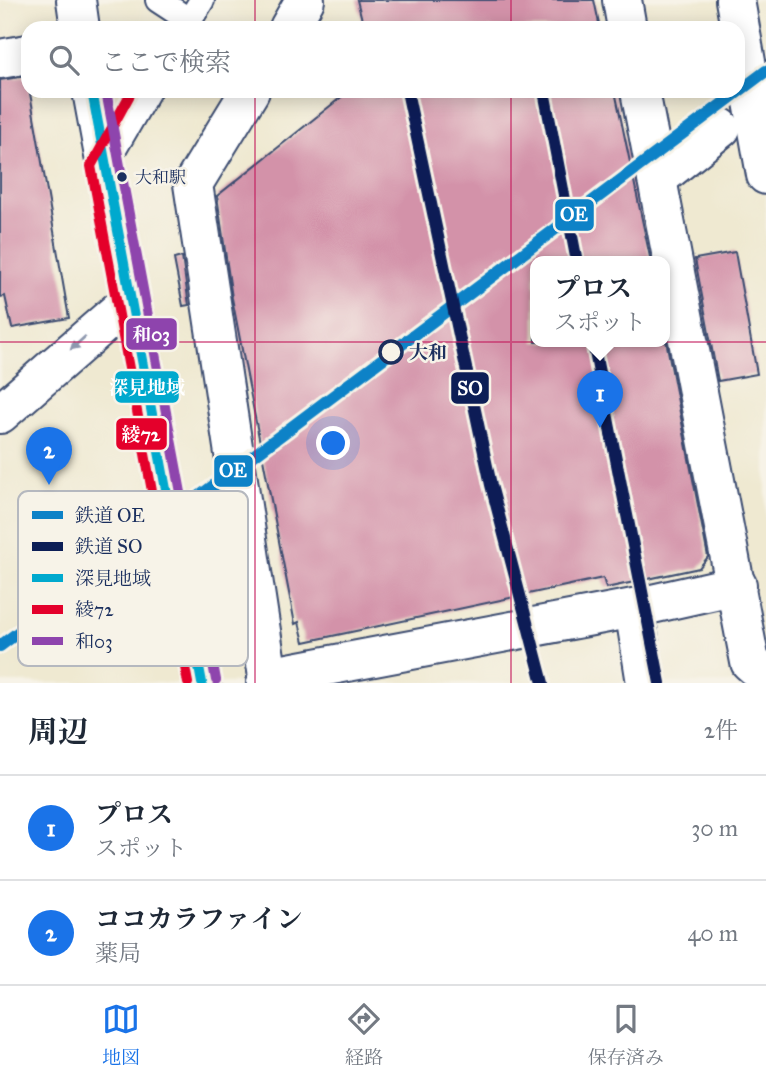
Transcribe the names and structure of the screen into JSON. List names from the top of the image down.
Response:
{
  "places": ["大和駅", "大和"],
  "lines": [
    "rail line OE",
    "rail line SO",
    "transit line 深見地域",
    "transit line 綾72",
    "transit line 和03"
  ],
  "legend": [
    "鉄道 OE",
    "鉄道 SO",
    "深見地域",
    "綾72",
    "和03"
  ],
  "page": {
    "search": "ここで検索",
    "popup": ["プロス", "スポット"],
    "pins": ["1", "2"],
    "heading": ["周辺", "2件"],
    "list": [
      {
        "mark": "1",
        "name": "プロス",
        "note": "スポット",
        "value": "30 m"
      },
      {
        "mark": "2",
        "name": "ココカラファイン",
        "note": "薬局",
        "value": "40 m"
      }
    ],
    "nav": ["地図", "経路", "保存済み"]
  }
}
